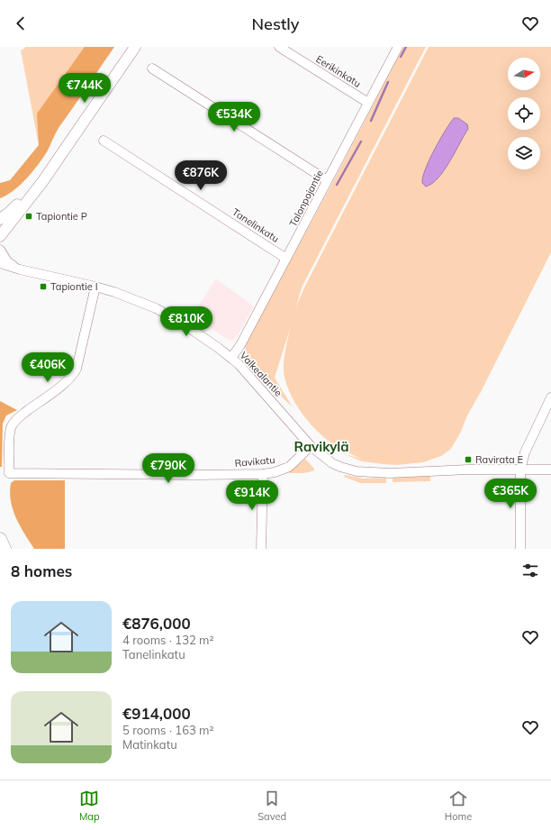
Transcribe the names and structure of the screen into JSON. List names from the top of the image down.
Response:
{
  "streets": {
    "street": [
      "Eerikinkatu",
      "Talonpojantie",
      "Tanelinkatu",
      "Valkealantie",
      "Ravikatu"
    ]
  },
  "crossings": [
    ["Eerikinkatu", "Talonpojantie"],
    ["Talonpojantie", "Tanelinkatu"],
    ["Talonpojantie", "Valkealantie"],
    ["Valkealantie", "Ravikatu"]
  ],
  "districts": ["Ravikylä"],
  "places": {
    "transit": ["Tapiontie P", "Tapiontie I", "Ravirata E"]
  },
  "north": "right",
  "page": {
    "header": "Nestly",
    "price": [
      "€744K",
      "€534K",
      "€876K",
      "€810K",
      "€406K",
      "€790K",
      "€365K",
      "€914K"
    ],
    "heading": "8 homes",
    "list": [
      {
        "name": "€876,000",
        "note": "4 rooms · 132 m² · Tanelinkatu"
      },
      {
        "name": "€914,000",
        "note": "5 rooms · 163 m² · Matinkatu"
      }
    ],
    "tabs": ["Map", "Saved", "Home"]
  }
}
